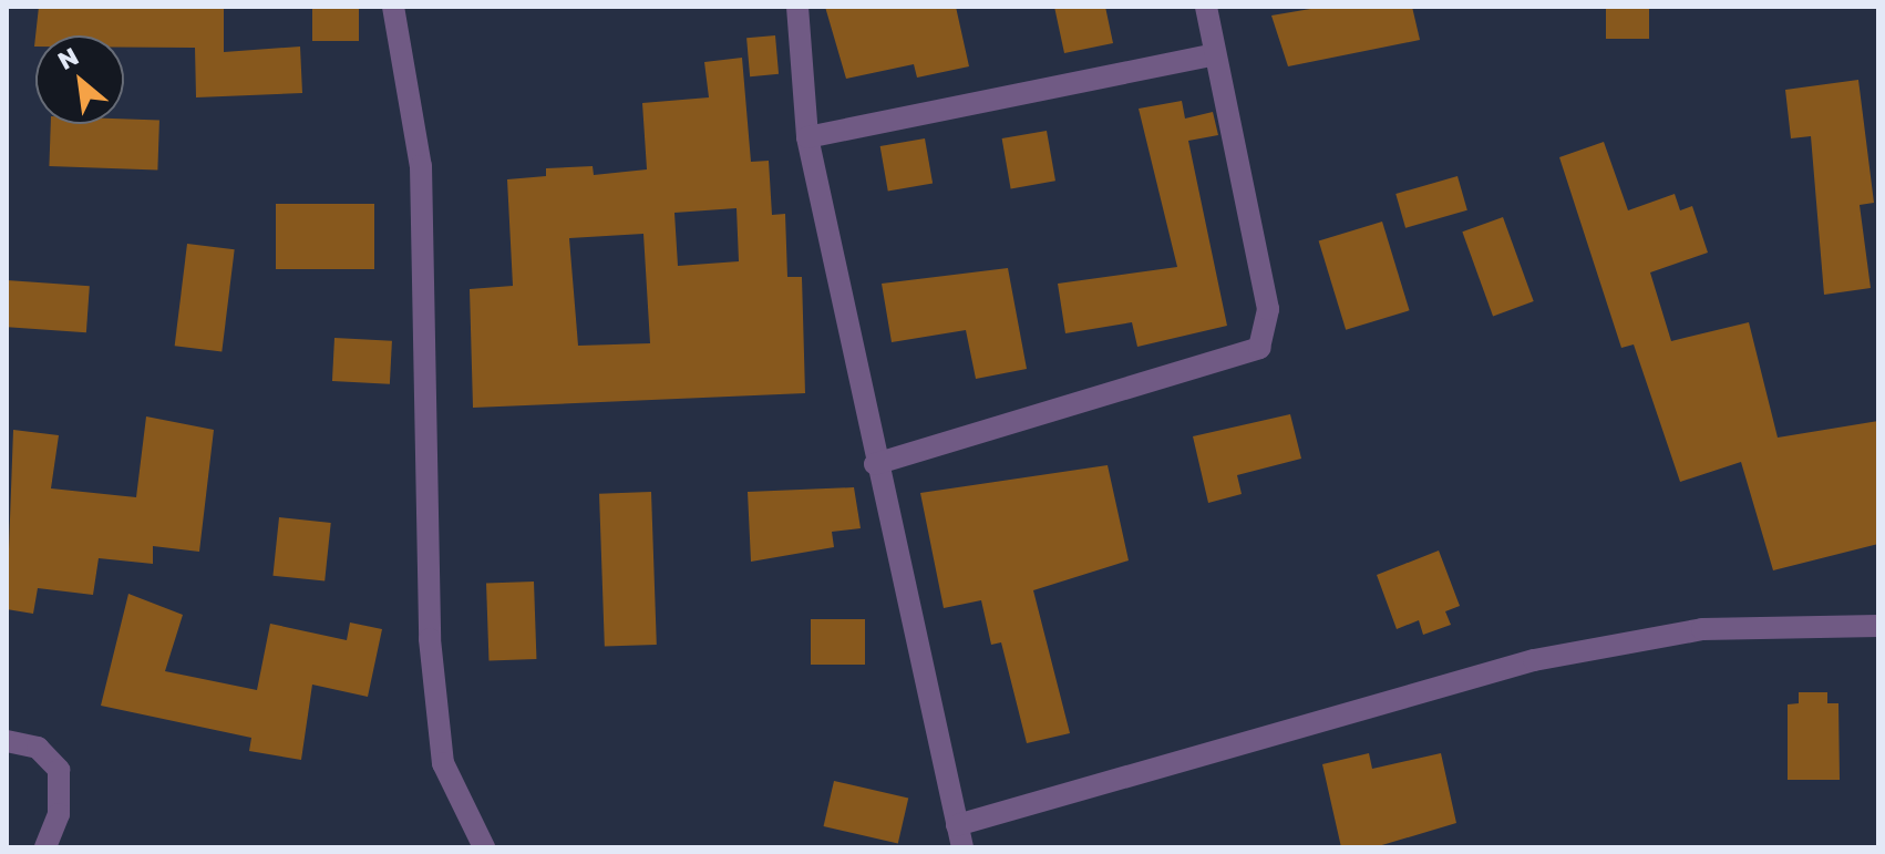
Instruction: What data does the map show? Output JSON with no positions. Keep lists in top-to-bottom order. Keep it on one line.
{"north":"top left"}
